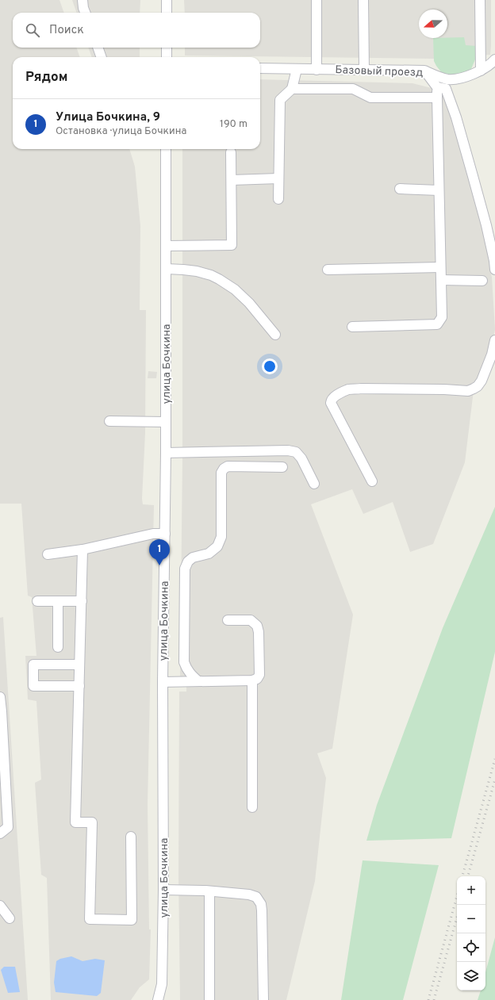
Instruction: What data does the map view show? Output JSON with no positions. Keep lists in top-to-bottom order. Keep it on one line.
{"streets":{"street":["Базовый проезд","улица Бочкина"]},"north":"left","page":{"search":"Поиск","heading":"Рядом","list":[{"mark":"1","name":"Улица Бочкина, 9","note":"Остановка · улица Бочкина","value":"190 m"}],"pins":"1","map_buttons":["+","−"]}}
